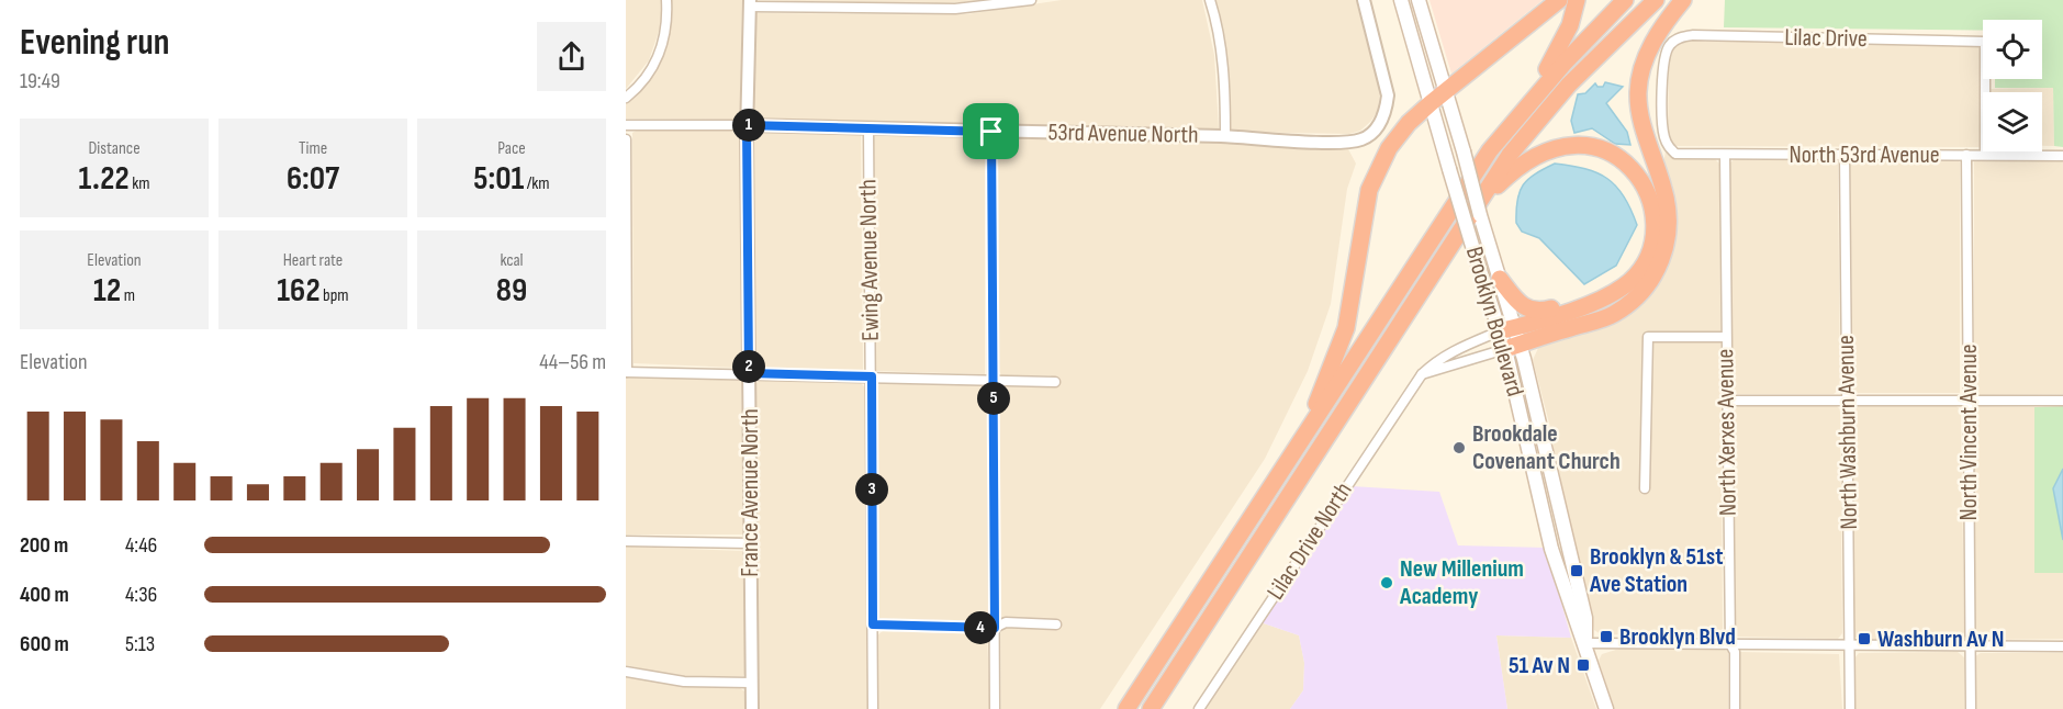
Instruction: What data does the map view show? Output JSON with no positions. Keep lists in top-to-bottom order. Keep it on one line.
{"streets":{"main road":["Brooklyn Boulevard"],"street":["Lilac Drive","53rd Avenue North","North 53rd Avenue","Ewing Avenue North","North Xerxes Avenue","North Washburn Avenue","North Vincent Avenue","France Avenue North","Lilac Drive North"]},"crossings":[["Lilac Drive","North 53rd Avenue"],["53rd Avenue North","Ewing Avenue North"],["53rd Avenue North","France Avenue North"],["North 53rd Avenue","North Xerxes Avenue"],["North 53rd Avenue","North Washburn Avenue"],["North 53rd Avenue","North Vincent Avenue"],["Brooklyn Boulevard","Lilac Drive North"]],"places":{"other":["Brookdale Covenant Church","New Millenium Academy"],"transit":["Brooklyn & 51st Ave Station","Brooklyn Blvd","Washburn Av N","51 Av N"]},"page":{"heading":["Evening run","19:49"],"pins":["1","2","5","3","4"],"stats":[["Distance","1.22 km"],["Time","6:07"],["Pace","5:01 /km"],["Elevation","12 m"],["Heart rate","162 bpm"],["kcal","89"]],"chart":["Elevation","44–56 m"],"list":[{"name":"200 m","note":"4:46"},{"name":"400 m","note":"4:36"},{"name":"600 m","note":"5:13"}]}}
